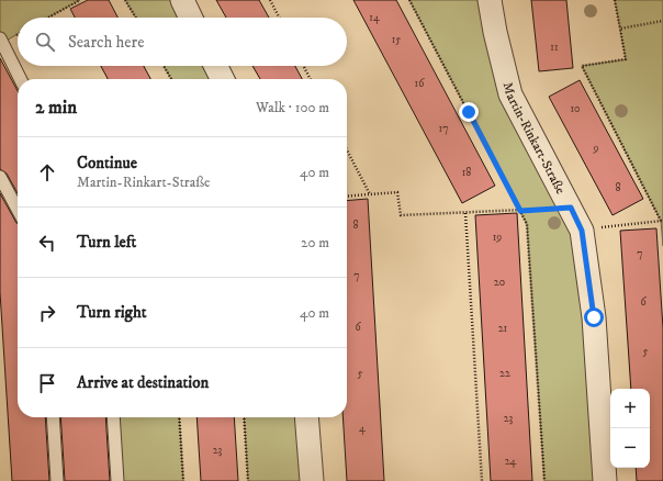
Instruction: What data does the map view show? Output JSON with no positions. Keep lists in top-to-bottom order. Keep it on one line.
{"streets":{"street":["Martin-Rinkart-Straße"]},"house_numbers":["14","15","11","16","10","17","9","18","8","8","19","7","7","20","6","6","21","5","5","22","23","4","23","24"],"page":{"search":"Search here","heading":["2 min","Walk · 100 m"],"list":[["Continue","Martin-Rinkart-Straße","40 m"],["Turn left","20 m"],["Turn right","40 m"],"Arrive at destination"],"map_buttons":["+","−"]}}
